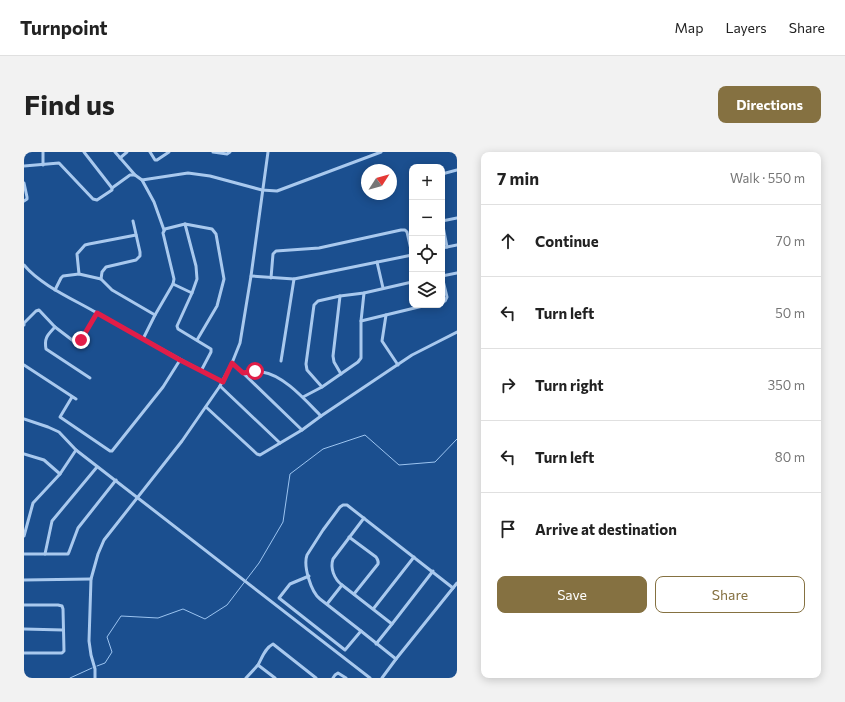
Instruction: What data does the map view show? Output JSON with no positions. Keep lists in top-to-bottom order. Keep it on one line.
{"north":"top right","page":{"header":"Turnpoint","nav":["Map","Layers","Share"],"buttons":["Directions",["Save","Share"]],"title":"Find us","heading":["7 min","Walk · 550 m"],"map_buttons":["+","−"],"list":[["Continue","70 m"],["Turn left","50 m"],["Turn right","350 m"],["Turn left","80 m"],"Arrive at destination"]}}
